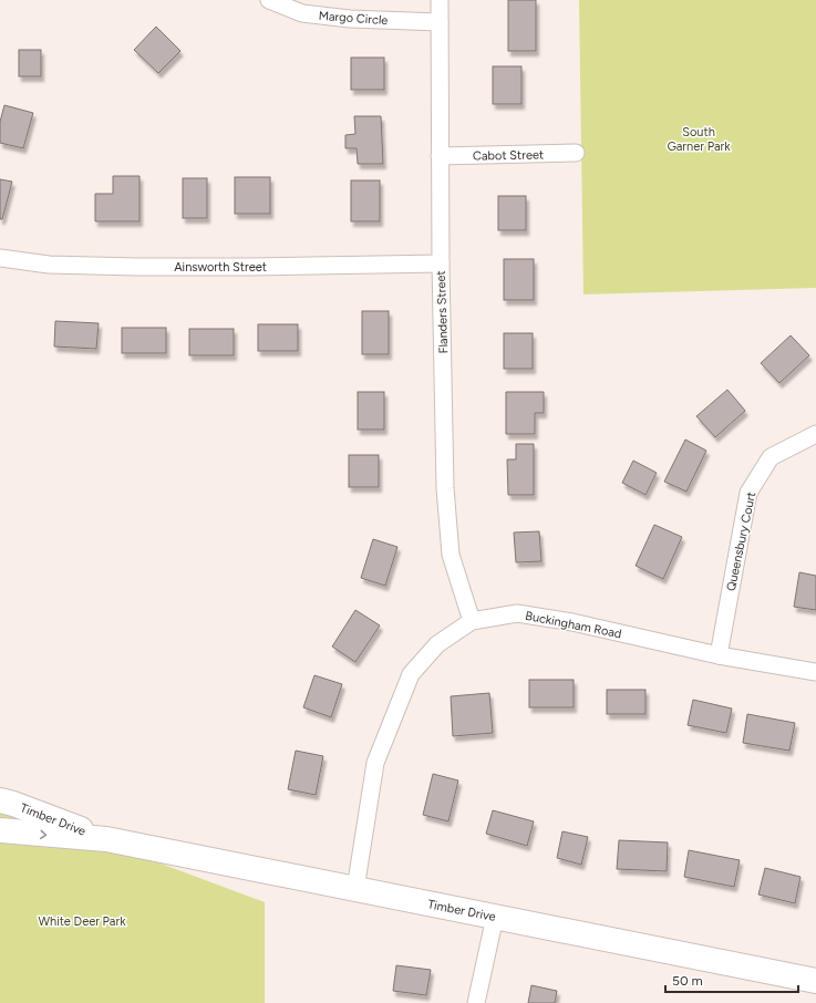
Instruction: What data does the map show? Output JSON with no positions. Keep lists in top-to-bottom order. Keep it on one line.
{"streets":{"main road":["Timber Drive"],"street":["Margo Circle","Cabot Street","Ainsworth Street","Flanders Street","Queensbury Court","Buckingham Road"]},"crossings":[["Margo Circle","Flanders Street"],["Cabot Street","Flanders Street"],["Ainsworth Street","Flanders Street"],["Flanders Street","Buckingham Road"],["Queensbury Court","Buckingham Road"],["Buckingham Road","Timber Drive"]],"parks":["South Garner Park","White Deer Park"],"scale_bar":"50 m"}
